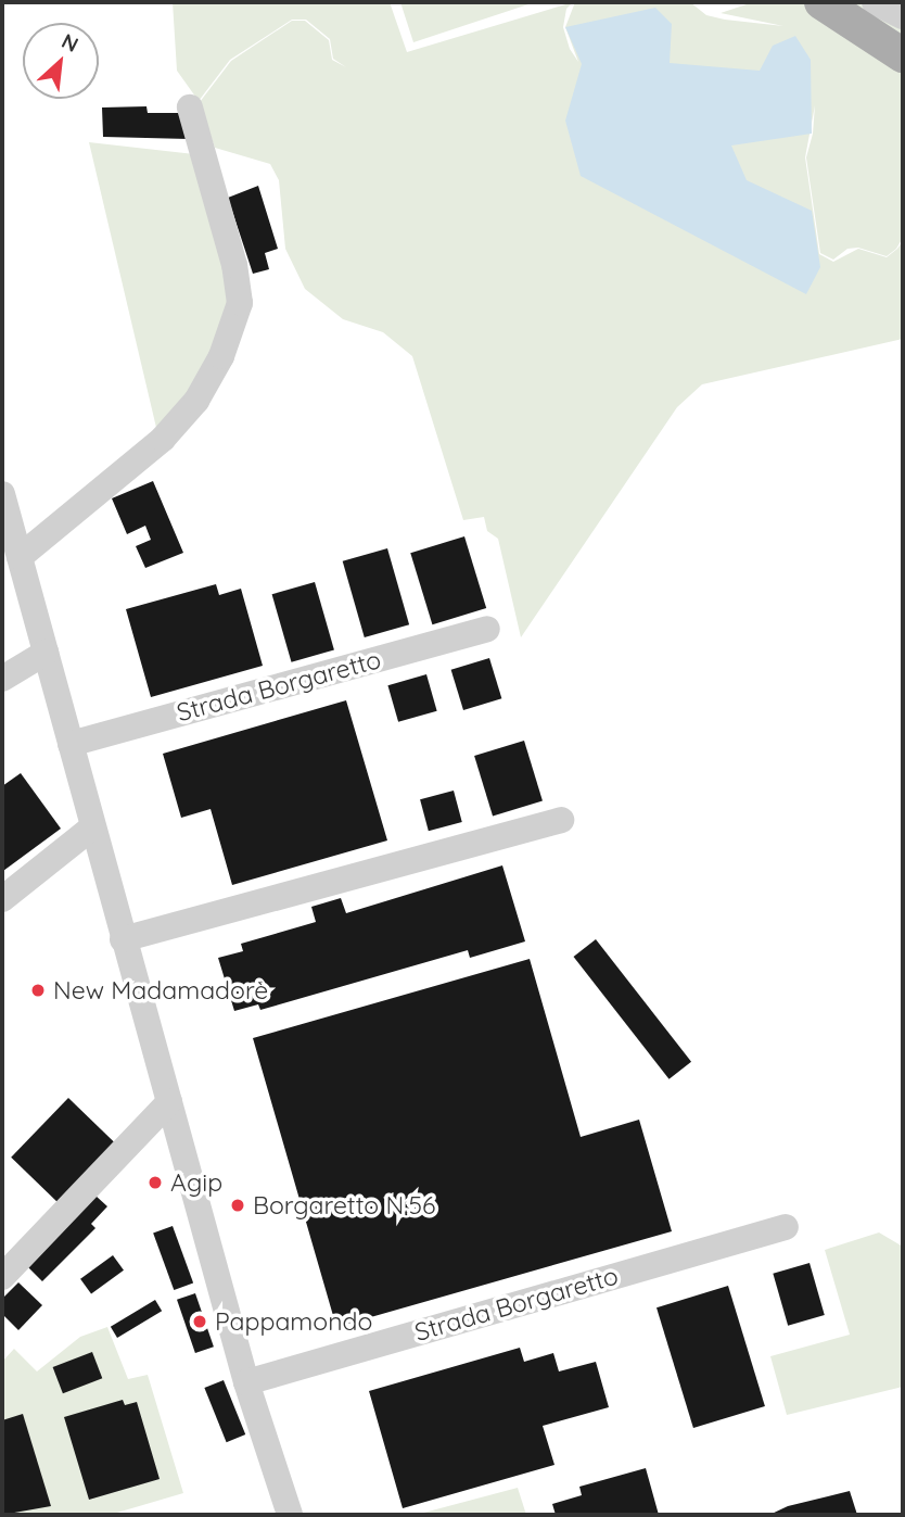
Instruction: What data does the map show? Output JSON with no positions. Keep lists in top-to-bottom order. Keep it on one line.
{"streets":{"street":["Strada Borgaretto"]},"places":["New Madamadorè","Agip","Borgaretto N.56","Pappamondo"],"north":"top right"}
